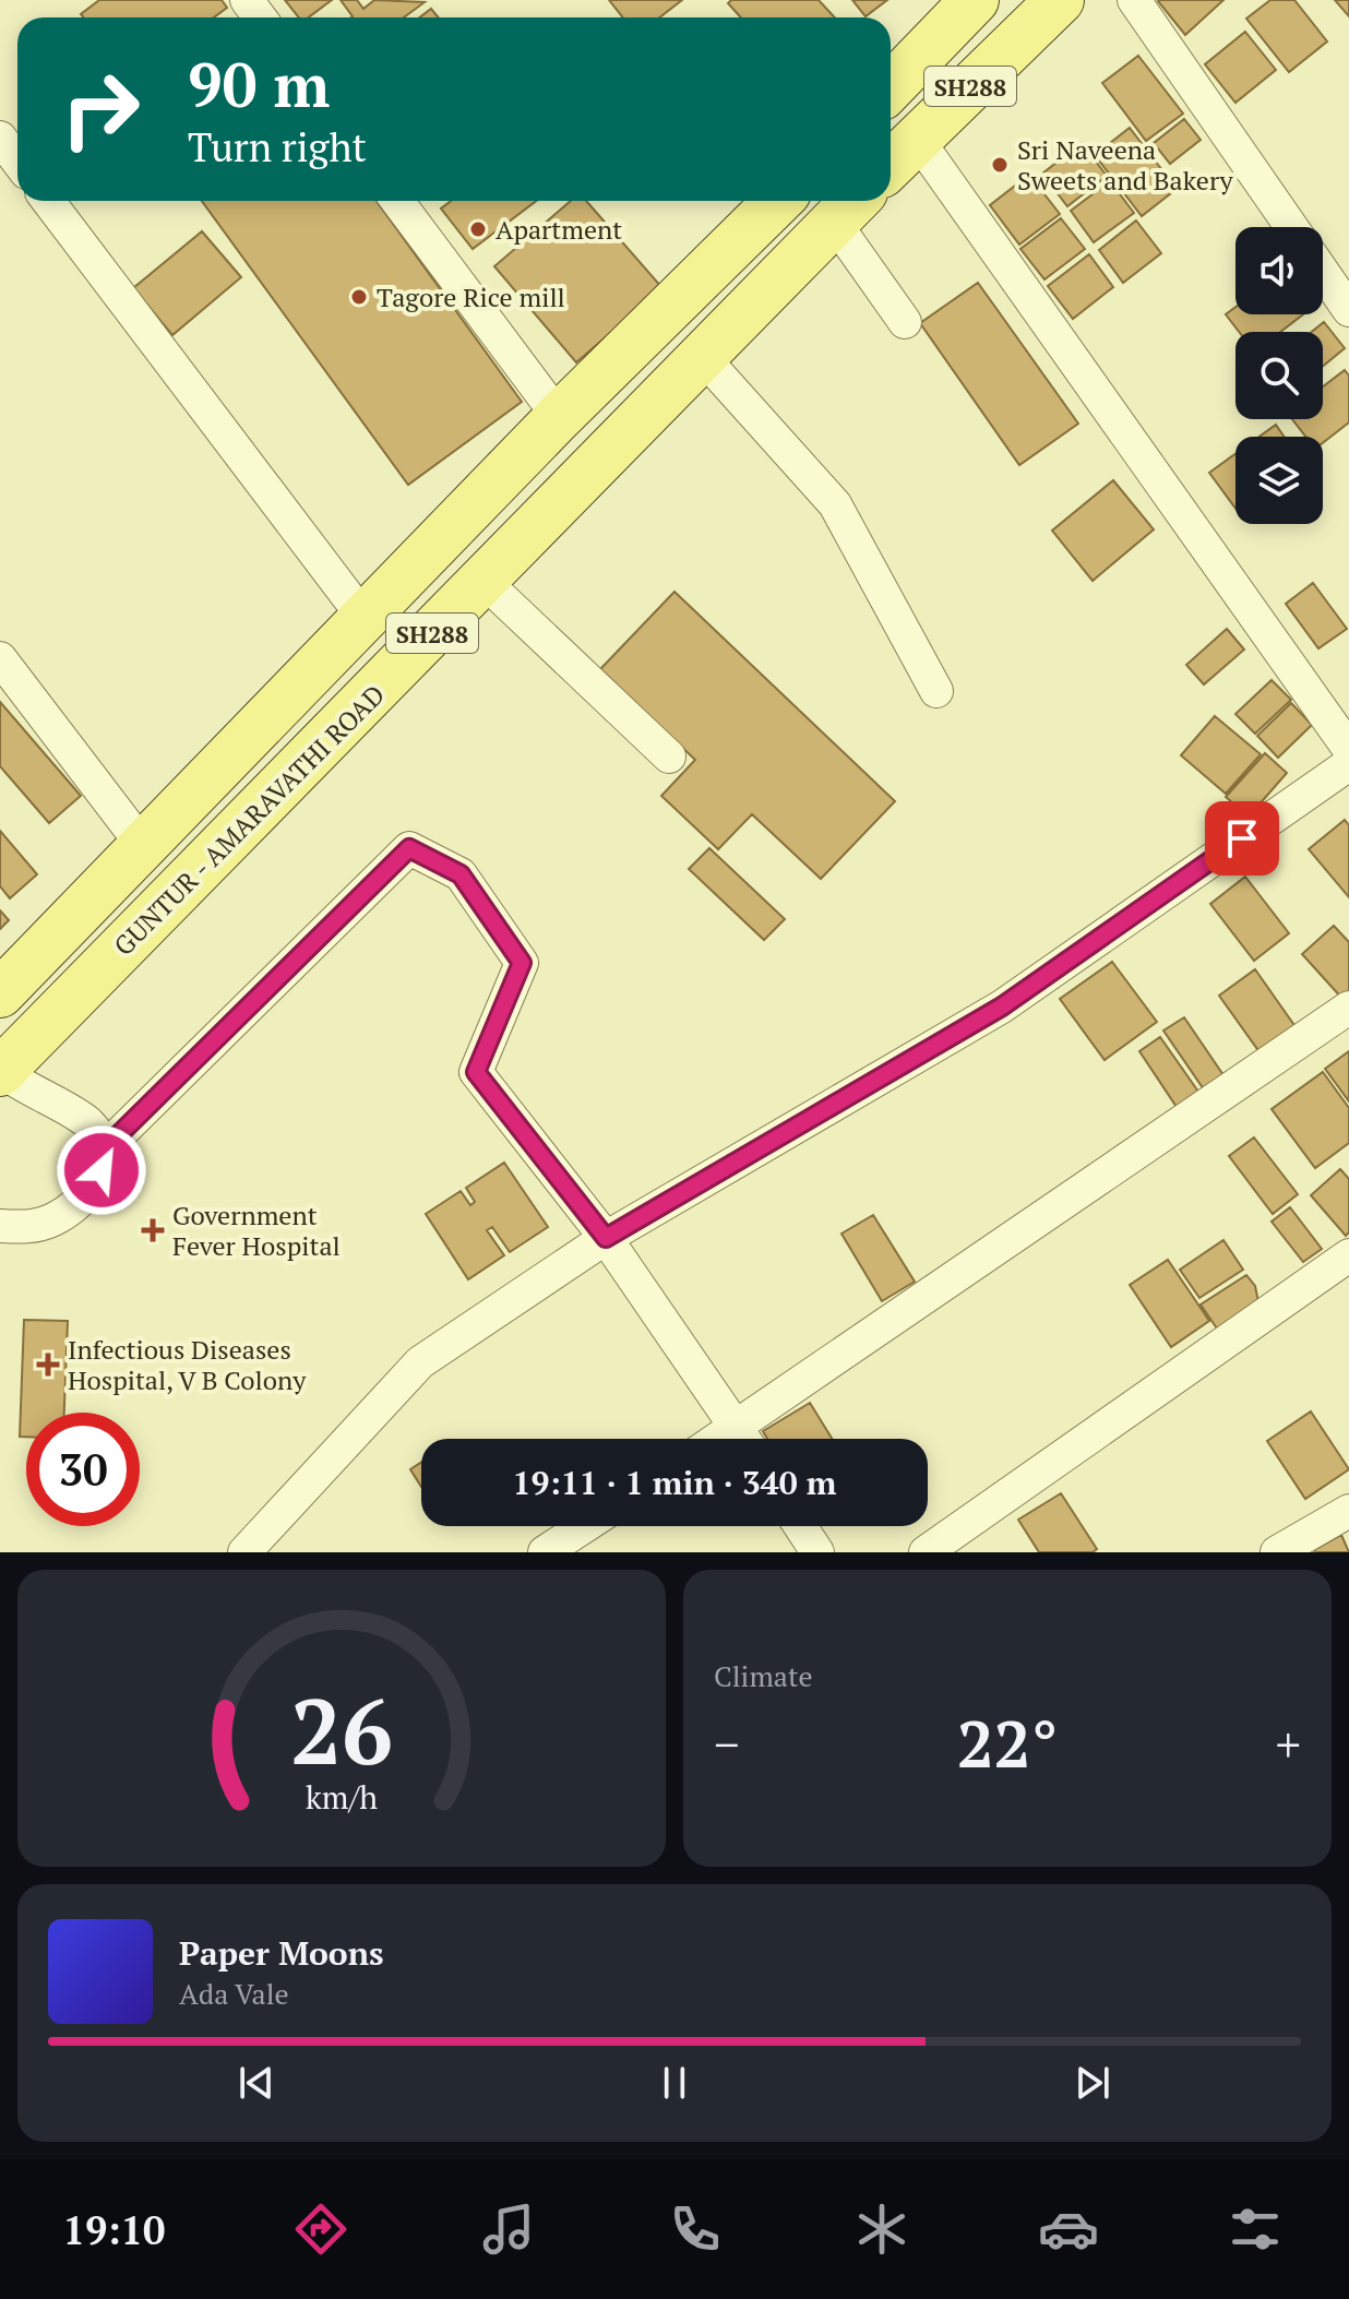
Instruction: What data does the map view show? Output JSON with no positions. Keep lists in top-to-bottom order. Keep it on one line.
{"streets":{"main road":["SH288","GUNTUR - AMARAVATHI ROAD"]},"places":{"other":["Sri Naveena Sweets and Bakery","Apartment","Tagore Rice mill"],"health":["Government Fever Hospital","Infectious Diseases Hospital, V B Colony"]},"page":{"turn":["90 m","Turn right"],"limit":"30","trip":"19:11 · 1 min · 340 m","tile":"Climate","heat":["−","22°","+"],"song":["Paper Moons","Ada Vale"],"tabs":"19:10","gauge":["26","km/h"]}}
